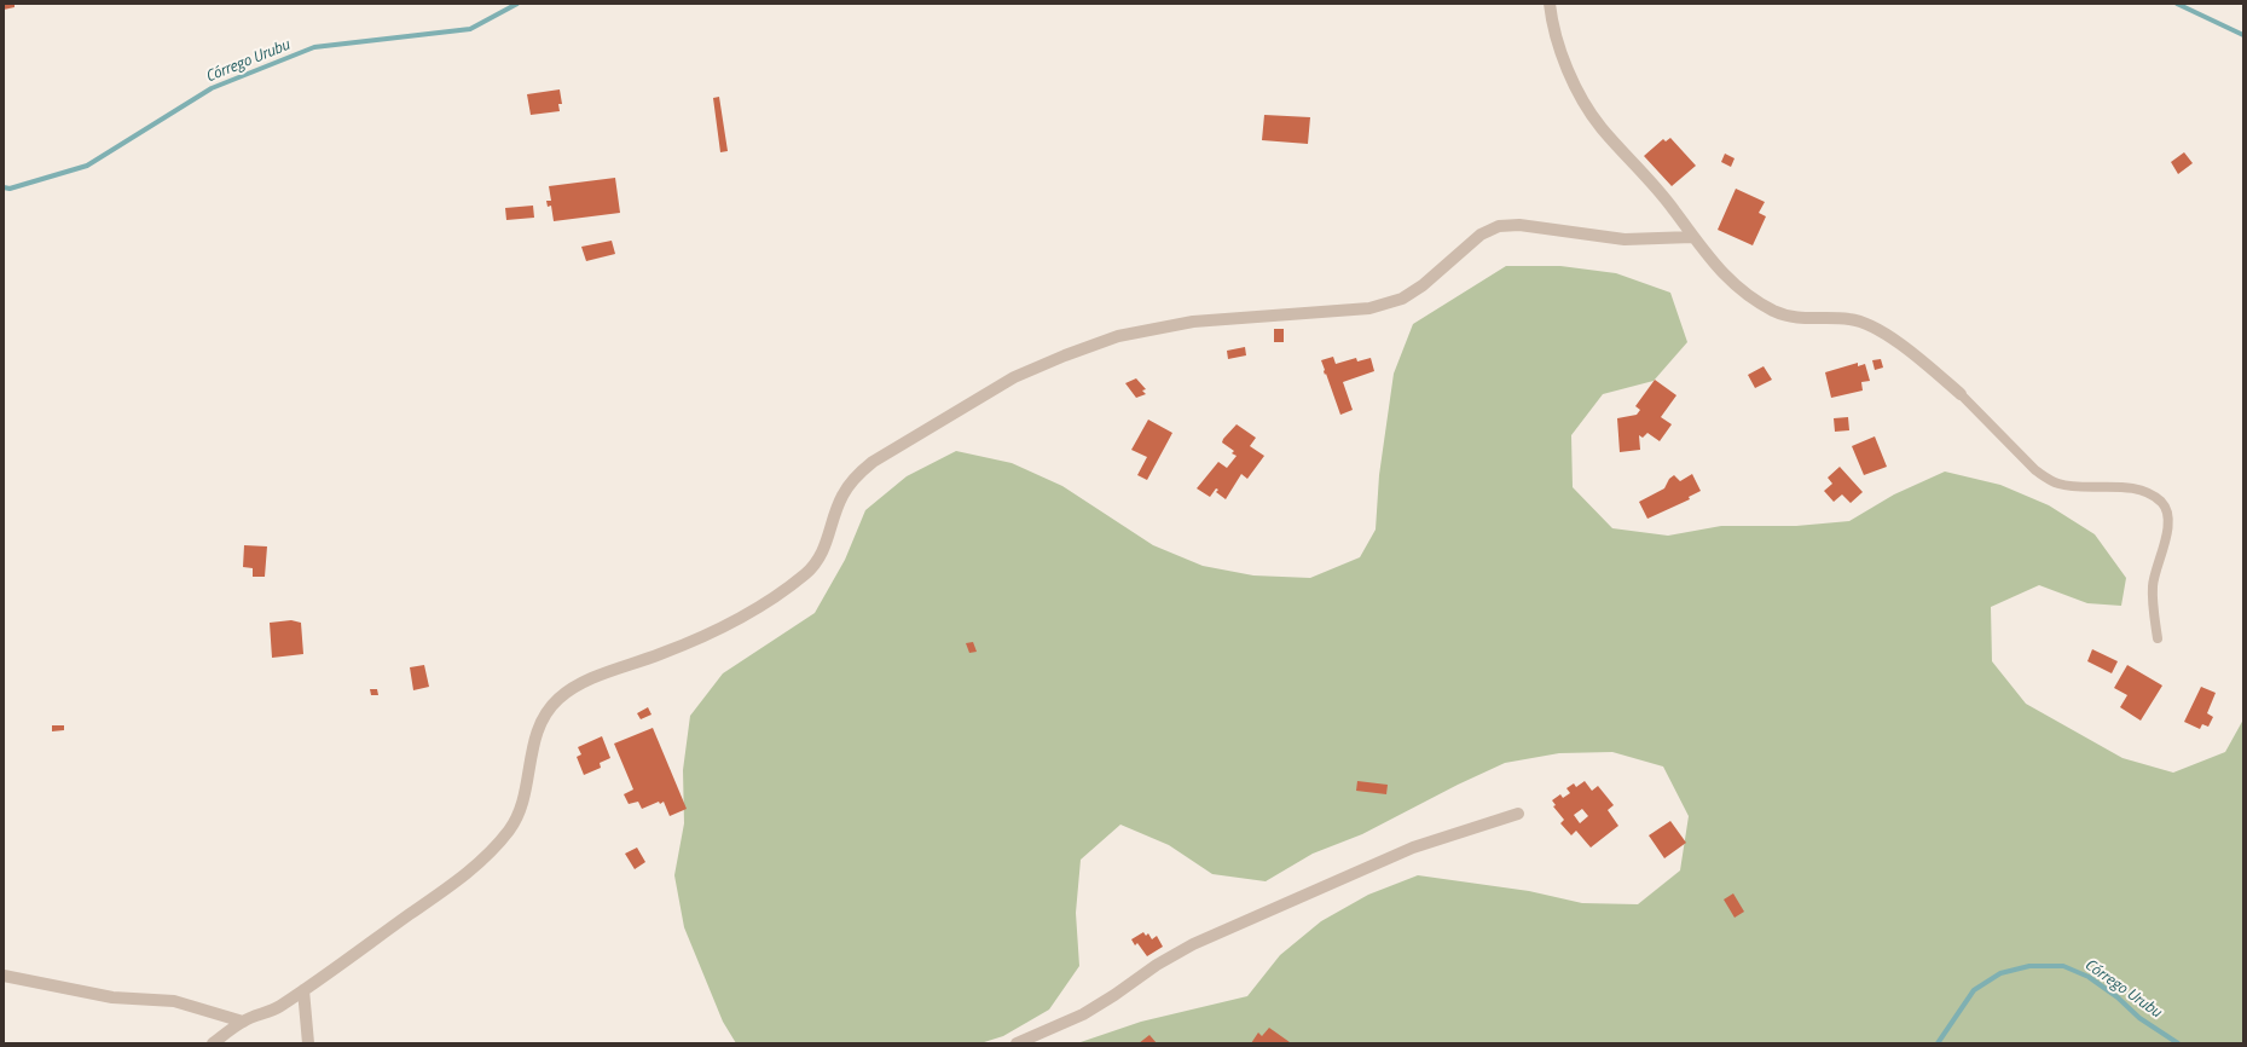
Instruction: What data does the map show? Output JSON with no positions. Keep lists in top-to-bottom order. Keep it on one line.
{"water":["Córrego Urubu"]}
